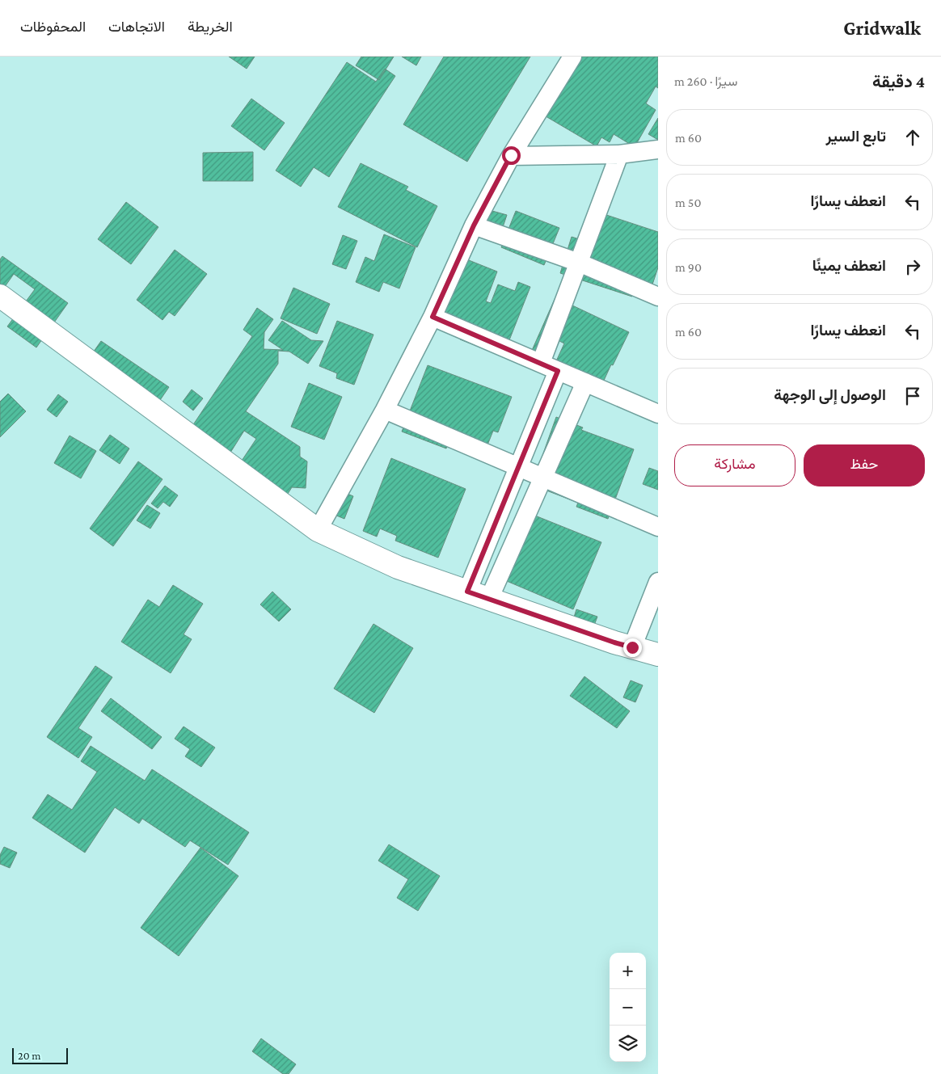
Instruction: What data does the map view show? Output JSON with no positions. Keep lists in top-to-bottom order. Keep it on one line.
{"scale_bar":"20 m","page":{"header":"Gridwalk","nav":["الخريطة","الاتجاهات","المحفوظات"],"heading":["4 دقيقة","سيرًا · 260 m"],"list":[["تابع السير","60 m"],["انعطف يسارًا","50 m"],["انعطف يمينًا","90 m"],["انعطف يسارًا","60 m"],"الوصول إلى الوجهة"],"buttons":["حفظ","مشاركة"],"map_buttons":["+","−"],"scale":"20 m"}}
